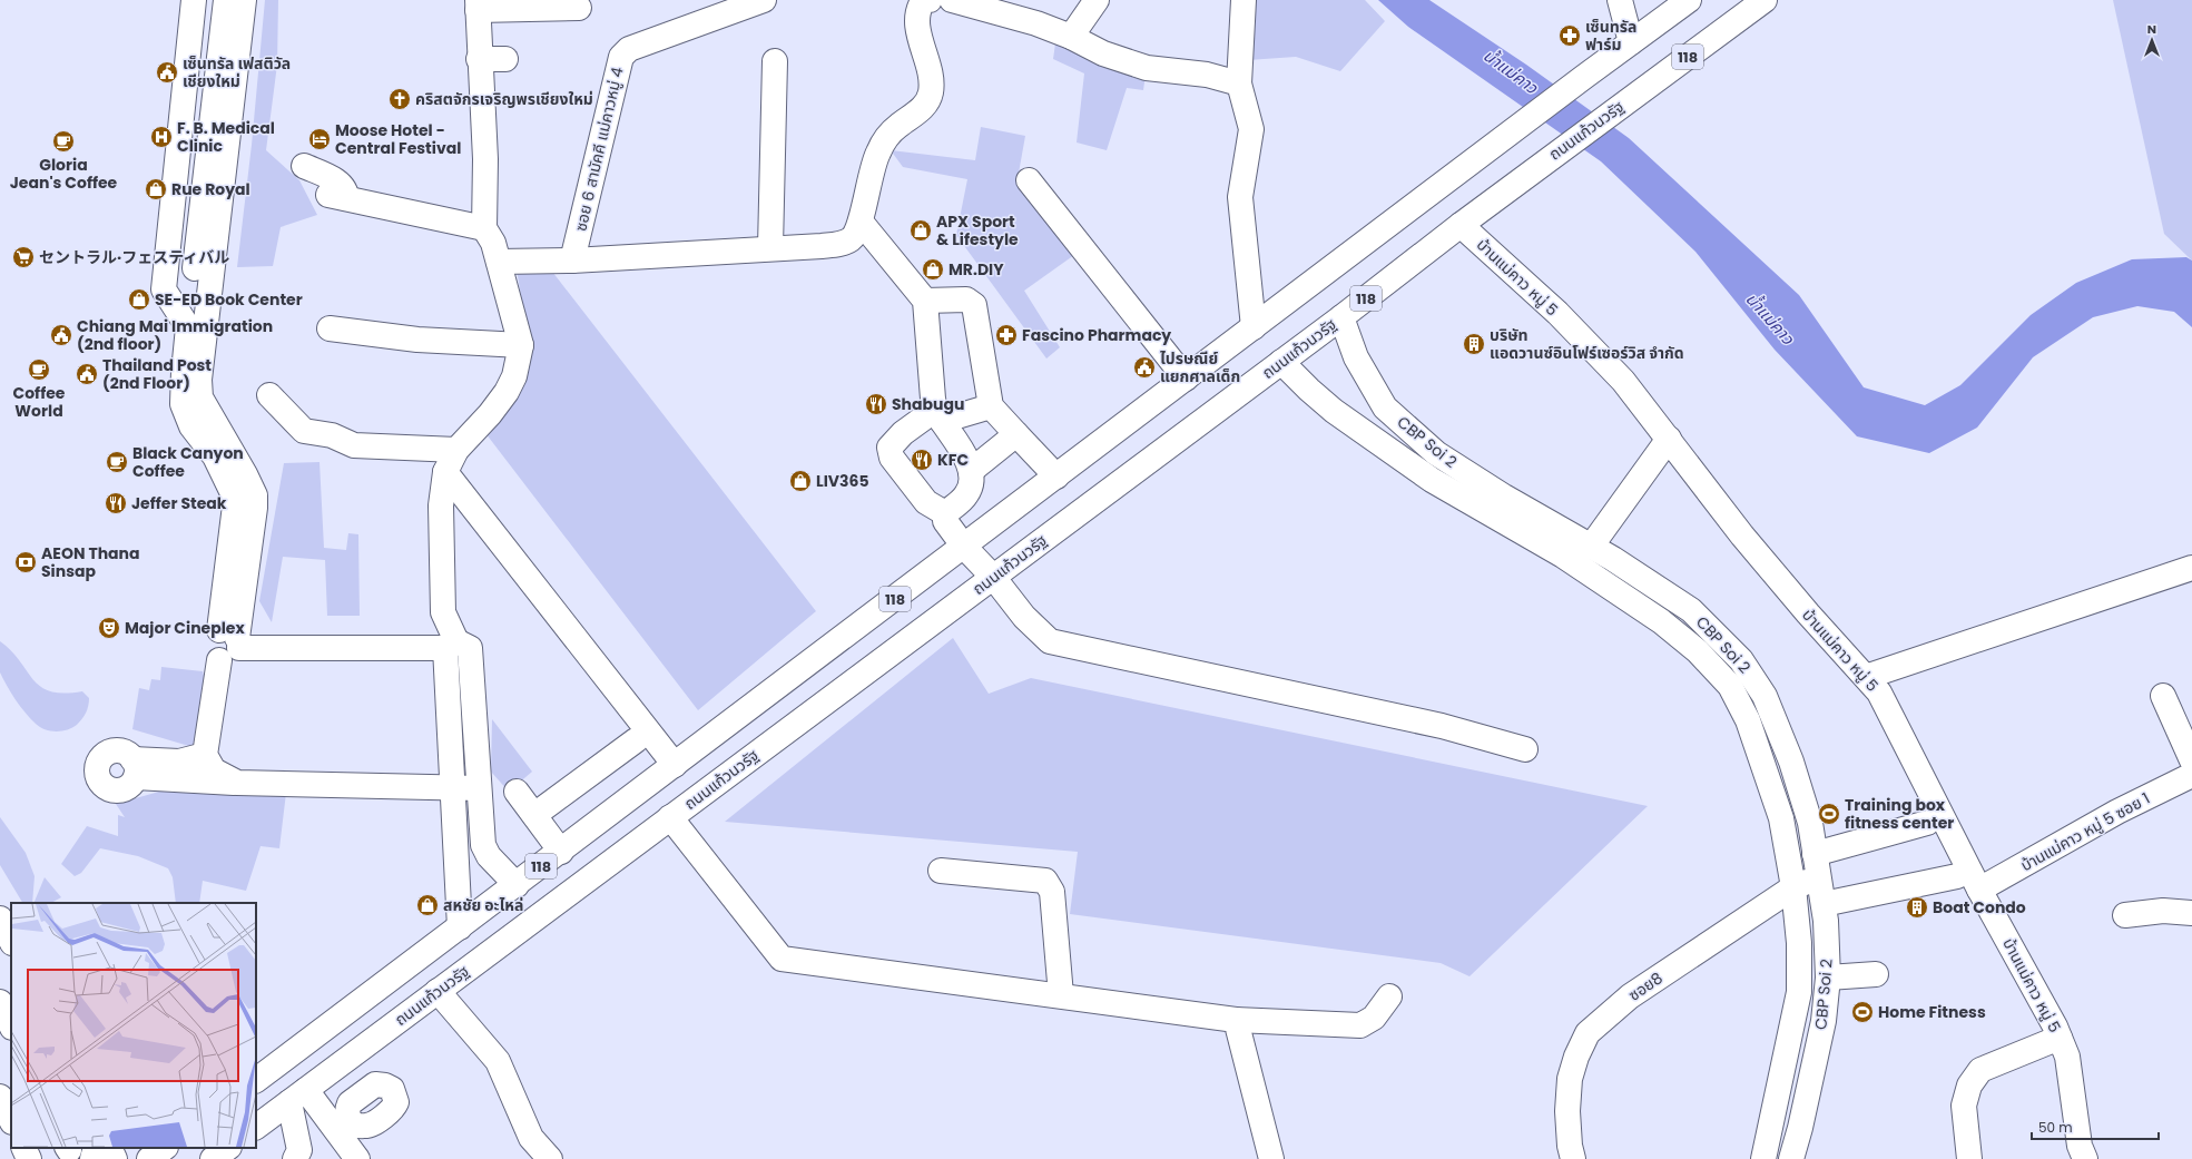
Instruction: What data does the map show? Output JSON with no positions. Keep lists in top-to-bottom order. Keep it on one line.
{"streets":{"main road":["118","ถนนแก้วนวรัฐ","ซอย 6 สามัคคี แม่คาวหมู่ 4","บ้านแม่คาว หมู่ 5","CBP Soi 2","บ้านแม่คาว หมู่ 5 ซอย 1","ซอย8"]},"crossings":[["ถนนแก้วนวรัฐ","บ้านแม่คาว หมู่ 5"],["ถนนแก้วนวรัฐ","CBP Soi 2"],["บ้านแม่คาว หมู่ 5","บ้านแม่คาว หมู่ 5 ซอย 1"],["CBP Soi 2","ซอย8"]],"water":["น้ำแม่คาว"],"places":{"pharmacy":["เซ็นทรัล ฟาร์ม","Fascino Pharmacy"],"public building":["เซ็นทรัล เฟสติวัล เชียงใหม่","Chiang Mai Immigration (2nd floor)","ไปรษณีย์ แยกศาลเด็ก","Thailand Post (2nd Floor)"],"church":["คริสตจักรเจริญพรเชียงใหม่"],"hospital":["F. B. Medical Clinic"],"hotel":["Moose Hotel - Central Festival"],"cafe":["Gloria Jean's Coffee","Coffee World","Black Canyon Coffee"],"shop":["Rue Royal","APX Sport & Lifestyle","MR.DIY","SE-ED Book Center","LIV365","สหชัย อะไหล่"],"supermarket":["セントラル·フェスティバル"],"building":["บริษัท แอดวานซ์อินโฟร์เซอร์วิส จำกัด","Boat Condo"],"restaurant":["Shabugu","KFC","Jeffer Steak"],"bank":["AEON Thana Sinsap"],"theatre":["Major Cineplex"],"sports":["Training box fitness center","Home Fitness"]},"scale_bar":"50 m","north":"top"}
